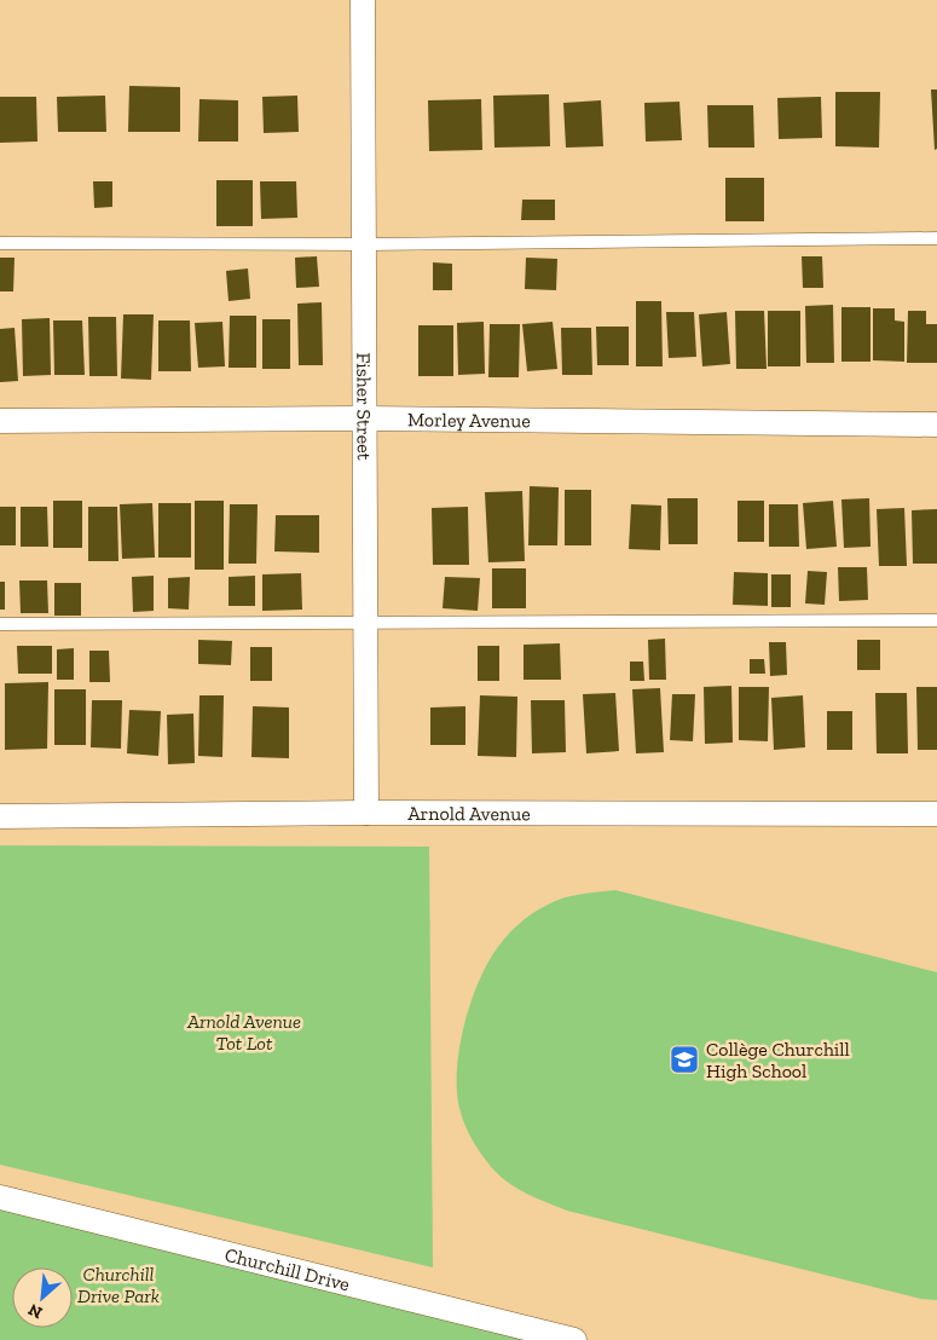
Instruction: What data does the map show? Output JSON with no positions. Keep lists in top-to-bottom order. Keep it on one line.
{"streets":{"street":["Fisher Street","Morley Avenue","Arnold Avenue","Churchill Drive"]},"crossings":[["Fisher Street","Morley Avenue"],["Fisher Street","Arnold Avenue"]],"parks":["Arnold Avenue Tot Lot","Churchill Drive Park"],"places":{"school or university":["Collège Churchill High School"]},"north":"bottom left"}
